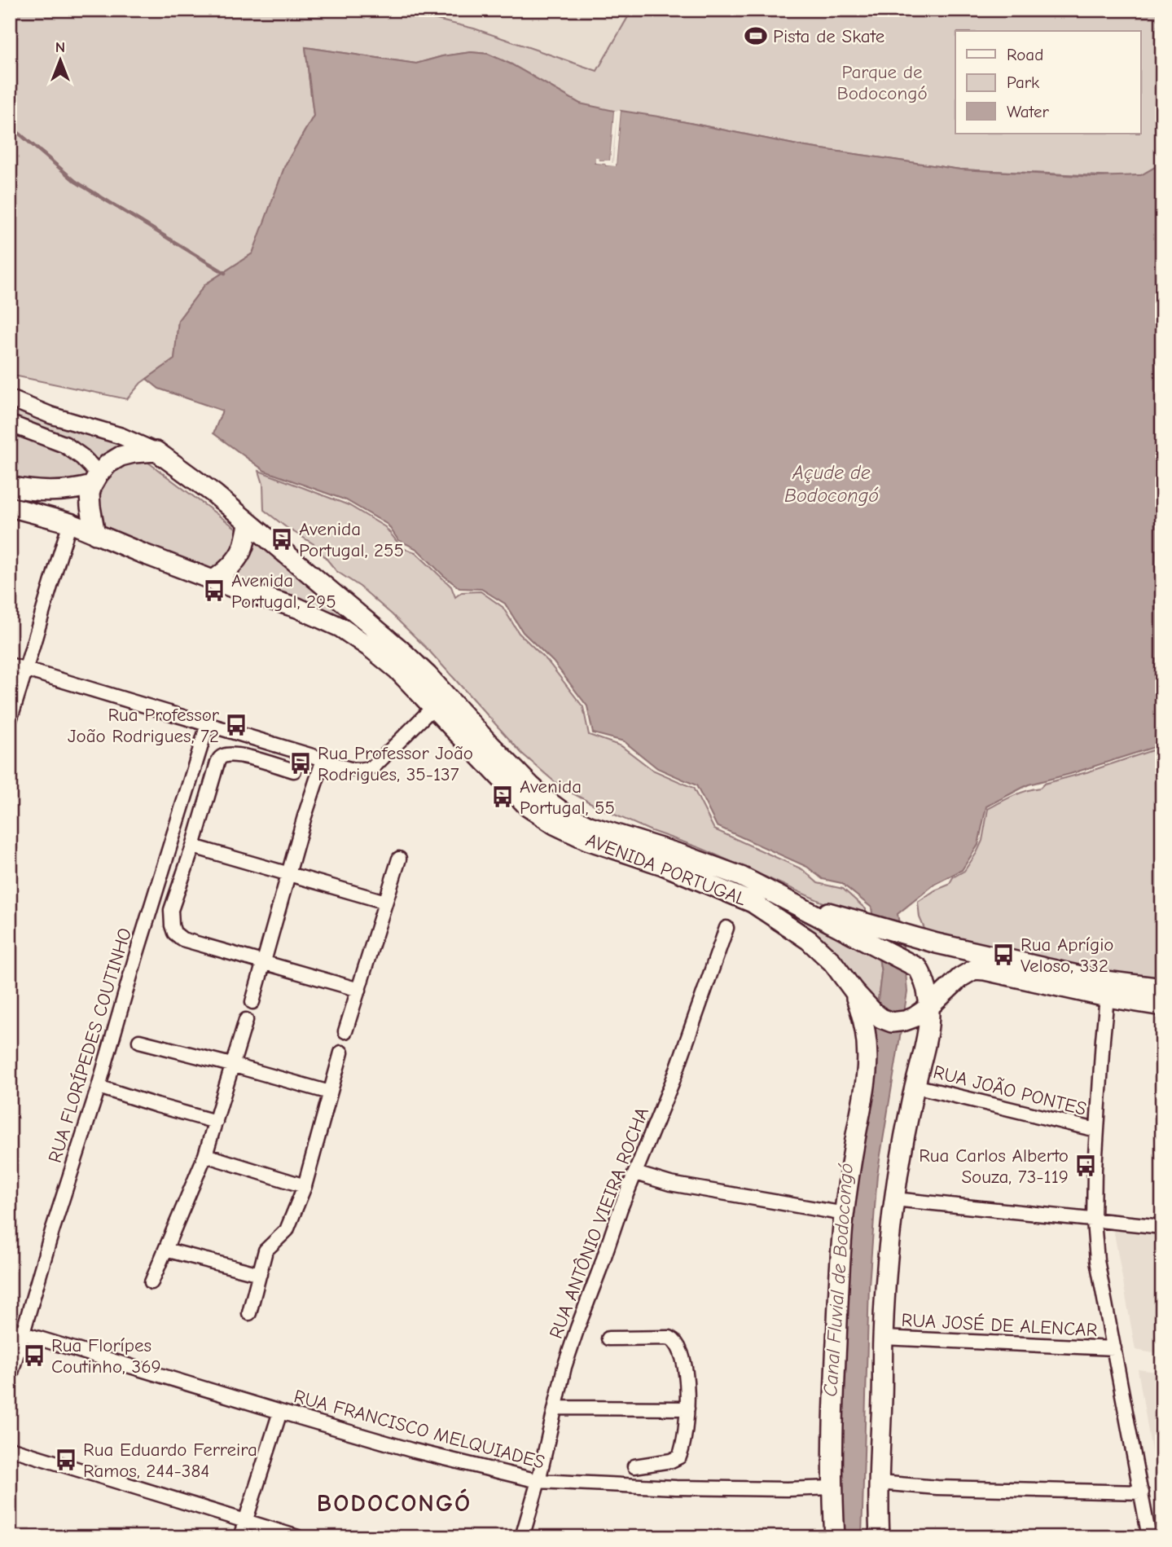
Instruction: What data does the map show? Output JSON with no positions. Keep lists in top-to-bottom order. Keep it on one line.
{"streets":{"main road":["AVENIDA PORTUGAL"],"street":["RUA FLORÍPEDES COUTINHO","RUA JOÃO PONTES","RUA ANTÔNIO VIEIRA ROCHA","RUA JOSÉ DE ALENCAR","RUA FRANCISCO MELQUIADES"]},"crossings":[["RUA FLORÍPEDES COUTINHO","RUA FRANCISCO MELQUIADES"],["RUA ANTÔNIO VIEIRA ROCHA","RUA FRANCISCO MELQUIADES"]],"districts":["BODOCONGÓ"],"water":["Açude de Bodocongó","Canal Fluvial de Bodocongó"],"parks":["Parque de Bodocongó"],"places":{"sports":["Pista de Skate"],"bus stop":["Avenida Portugal, 255","Avenida Portugal, 295","Rua Professor João Rodrigues, 72","Rua Professor João Rodrigues, 35-137","Avenida Portugal, 55","Rua Aprígio Veloso, 332","Rua Carlos Alberto Souza, 73-119","Rua Florípes Coutinho, 369","Rua Eduardo Ferreira Ramos, 244-384"]},"legend":["Road","Park","Water"],"north":"top"}
